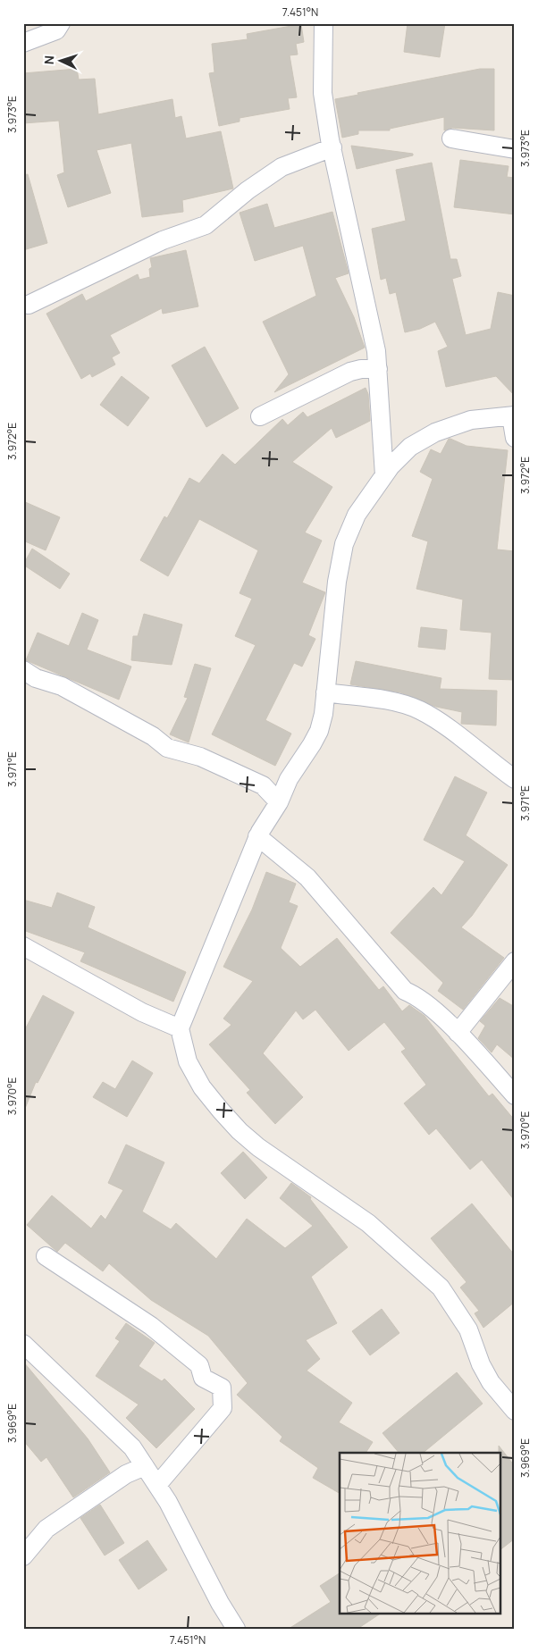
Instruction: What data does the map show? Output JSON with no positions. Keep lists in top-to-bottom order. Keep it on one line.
{"north":"left","coordinates":["7.451°N","3.973°E","3.972°E","3.971°E","3.970°E","3.969°E"]}
